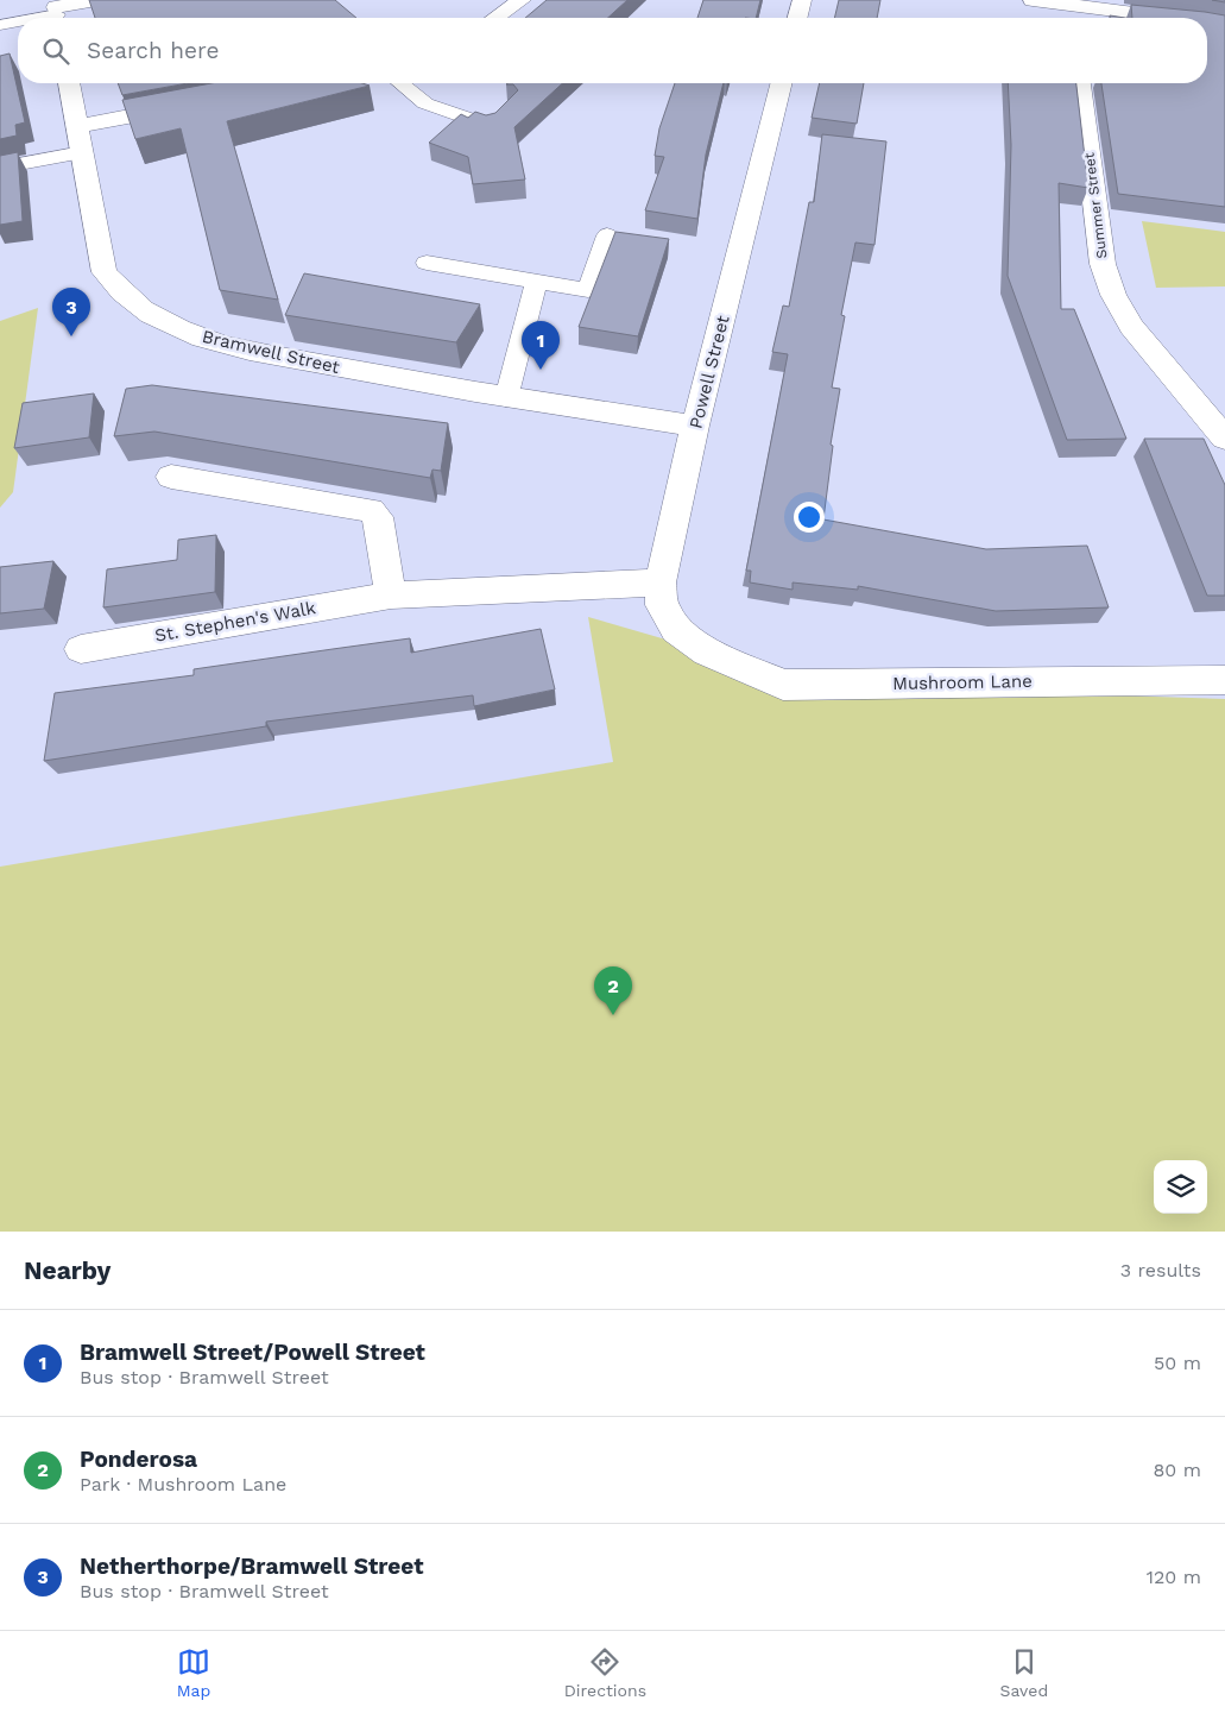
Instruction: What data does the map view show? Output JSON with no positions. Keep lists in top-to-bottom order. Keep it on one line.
{"streets":{"street":["Summer Street","Bramwell Street","Powell Street","St. Stephen's Walk","Mushroom Lane"]},"crossings":[["Bramwell Street","Powell Street"],["Powell Street","St. Stephen's Walk"],["Powell Street","Mushroom Lane"]],"page":{"search":"Search here","pins":["3","1","2"],"heading":["Nearby","3 results"],"list":[{"mark":"1","name":"Bramwell Street/Powell Street","note":"Bus stop · Bramwell Street","value":"50 m"},{"mark":"2","name":"Ponderosa","note":"Park · Mushroom Lane","value":"80 m"},{"mark":"3","name":"Netherthorpe/Bramwell Street","note":"Bus stop · Bramwell Street","value":"120 m"}],"nav":["Map","Directions","Saved"]}}
